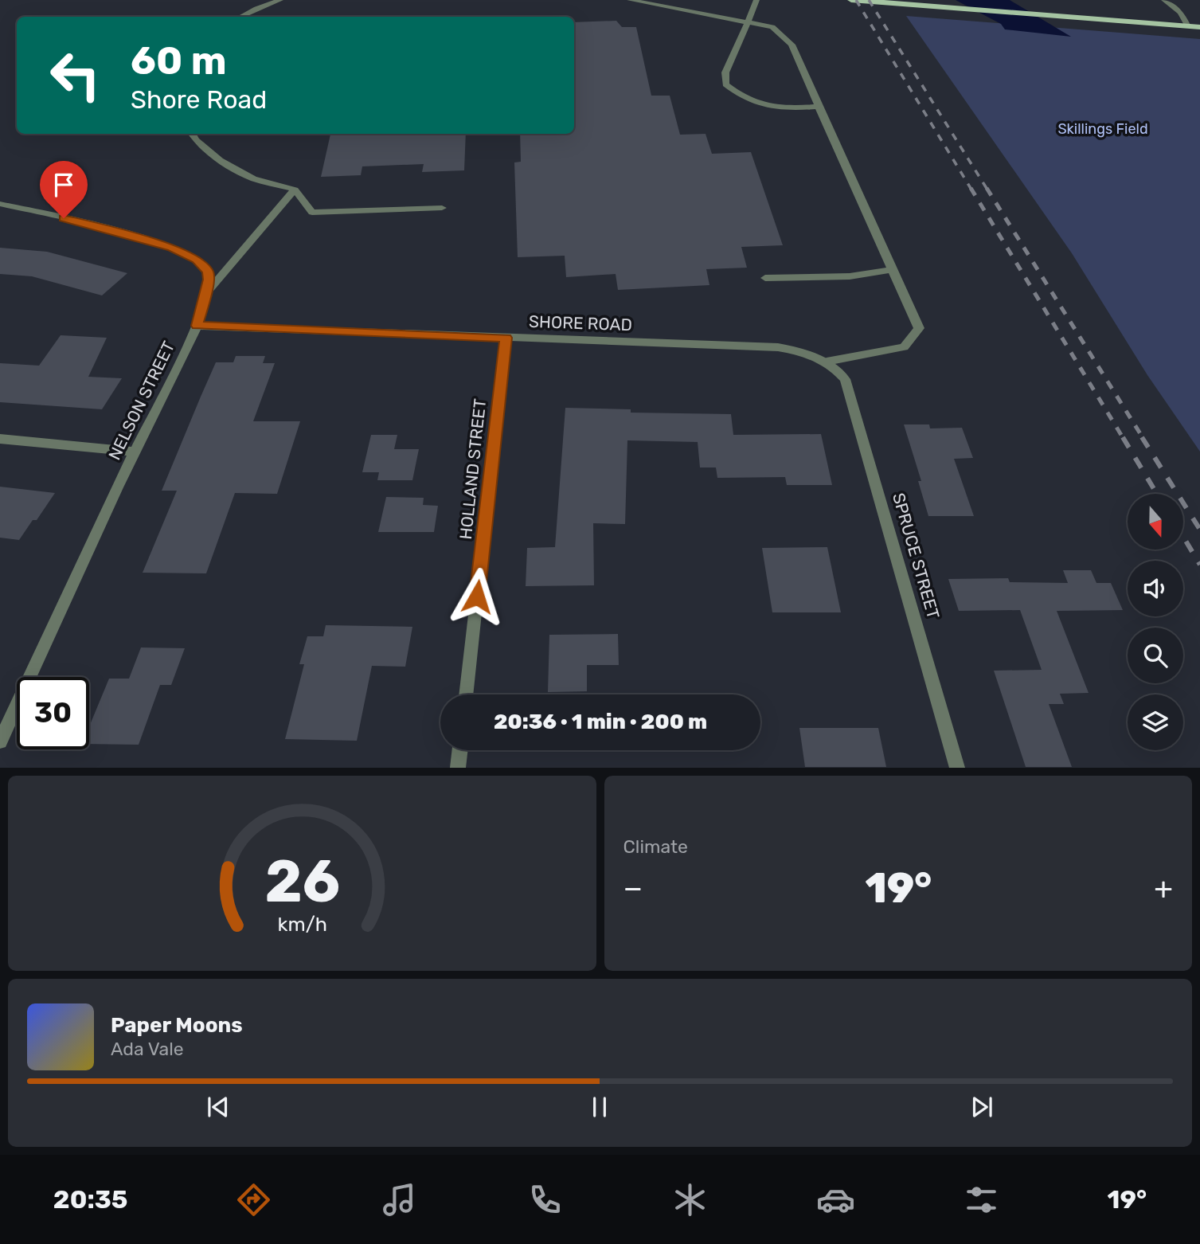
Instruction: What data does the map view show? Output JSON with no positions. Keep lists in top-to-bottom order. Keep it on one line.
{"streets":{"street":["SHORE ROAD","NELSON STREET","HOLLAND STREET","SPRUCE STREET"]},"crossings":[["SHORE ROAD","NELSON STREET"],["SHORE ROAD","HOLLAND STREET"],["SHORE ROAD","SPRUCE STREET"]],"parks":["Skillings Field"],"north":"bottom","page":{"turn":["60 m","Shore Road"],"limit":"30","trip":"20:36 · 1 min · 200 m","tile":"Climate","heat":["−","19°","+"],"song":["Paper Moons","Ada Vale"],"tabs":["20:35","19°"],"gauge":["26","km/h"]}}
